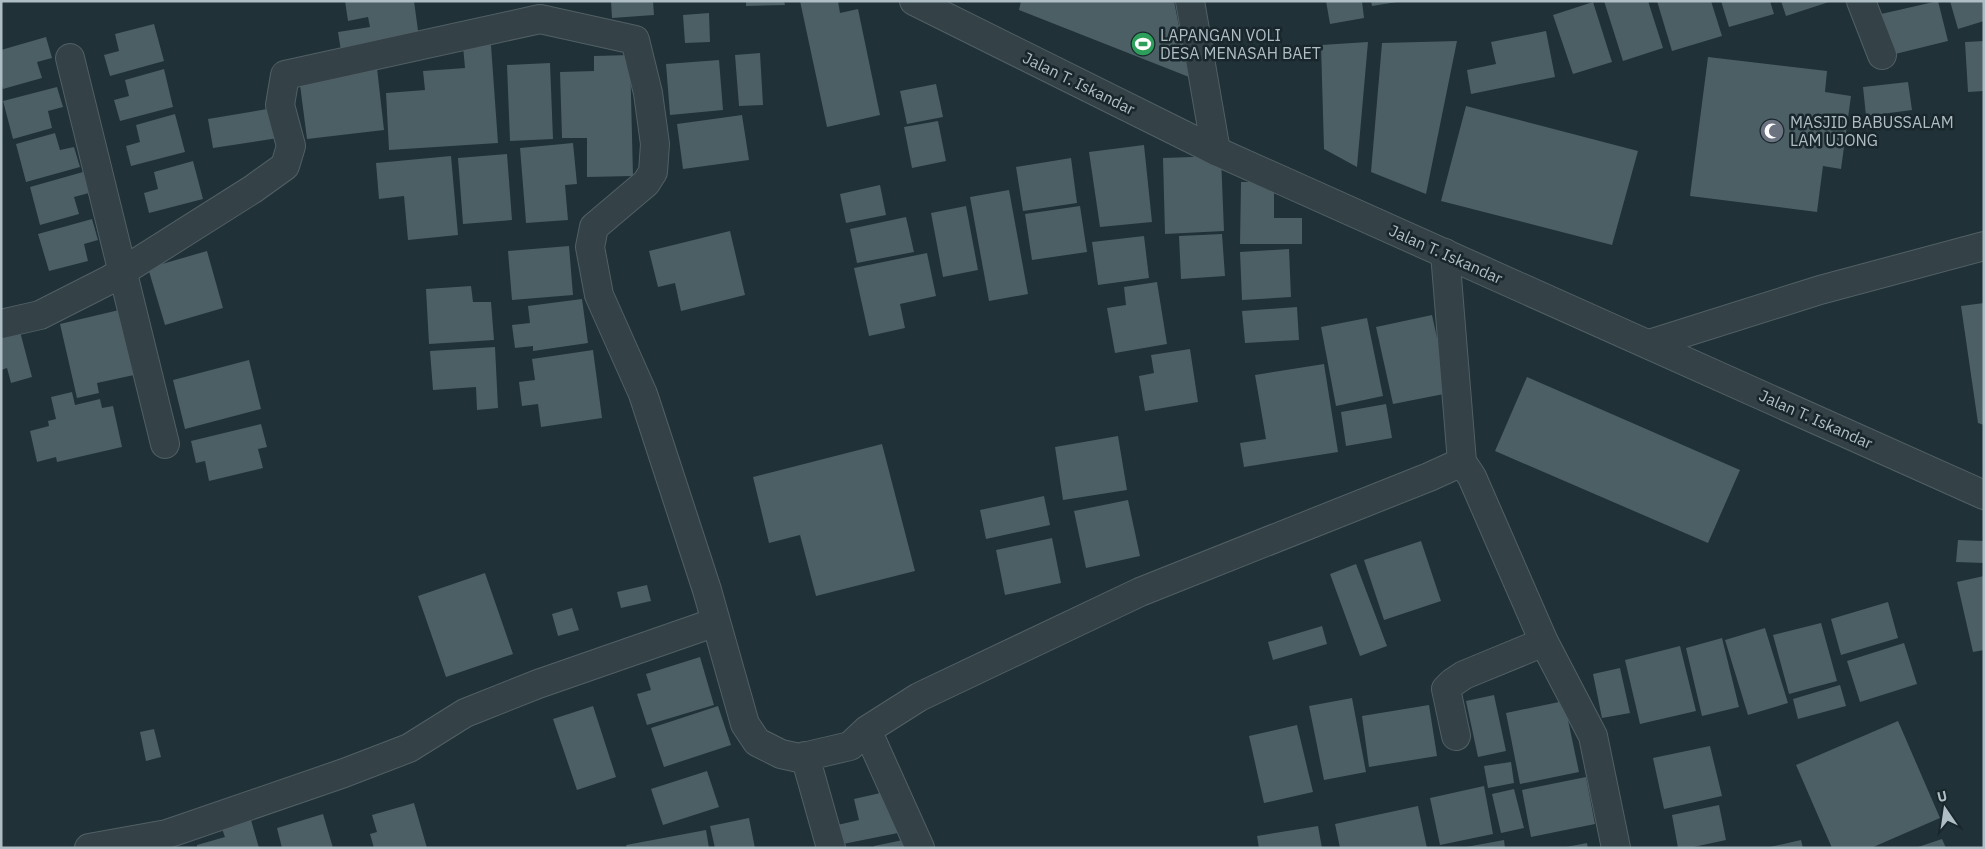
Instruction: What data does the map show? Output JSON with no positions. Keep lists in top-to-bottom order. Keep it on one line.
{"streets":{"street":["Jalan T. Iskandar"]},"places":{"sports":["LAPANGAN VOLI DESA MENASAH BAET"],"mosque":["MASJID BABUSSALAM LAM UJONG"]},"north":"top"}
